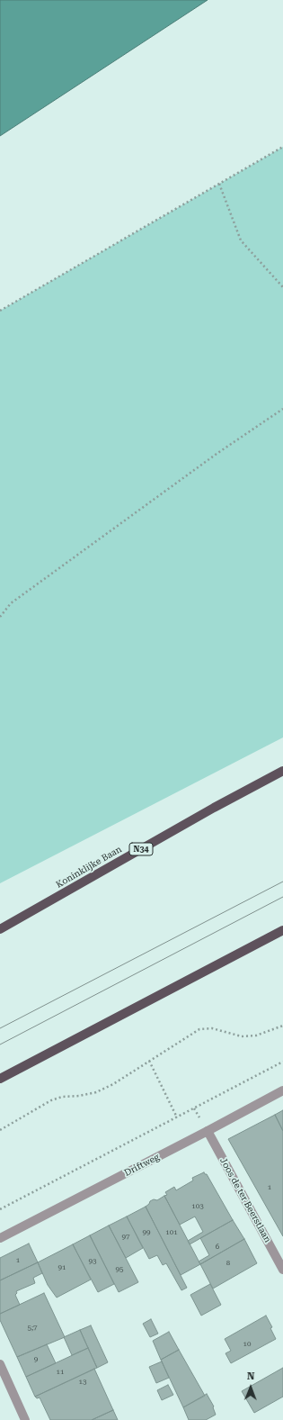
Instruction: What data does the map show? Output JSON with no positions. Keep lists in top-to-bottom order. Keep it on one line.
{"streets":{"main road":["N34","Koninklijke Baan"],"street":["Driftweg","Joos de ter Beerstlaan"]},"crossings":[["Driftweg","Joos de ter Beerstlaan"]],"house_numbers":["1","103","99","101","97","6","1","93","8","91","95","5;7","10","9","11","13"],"north":"top"}
